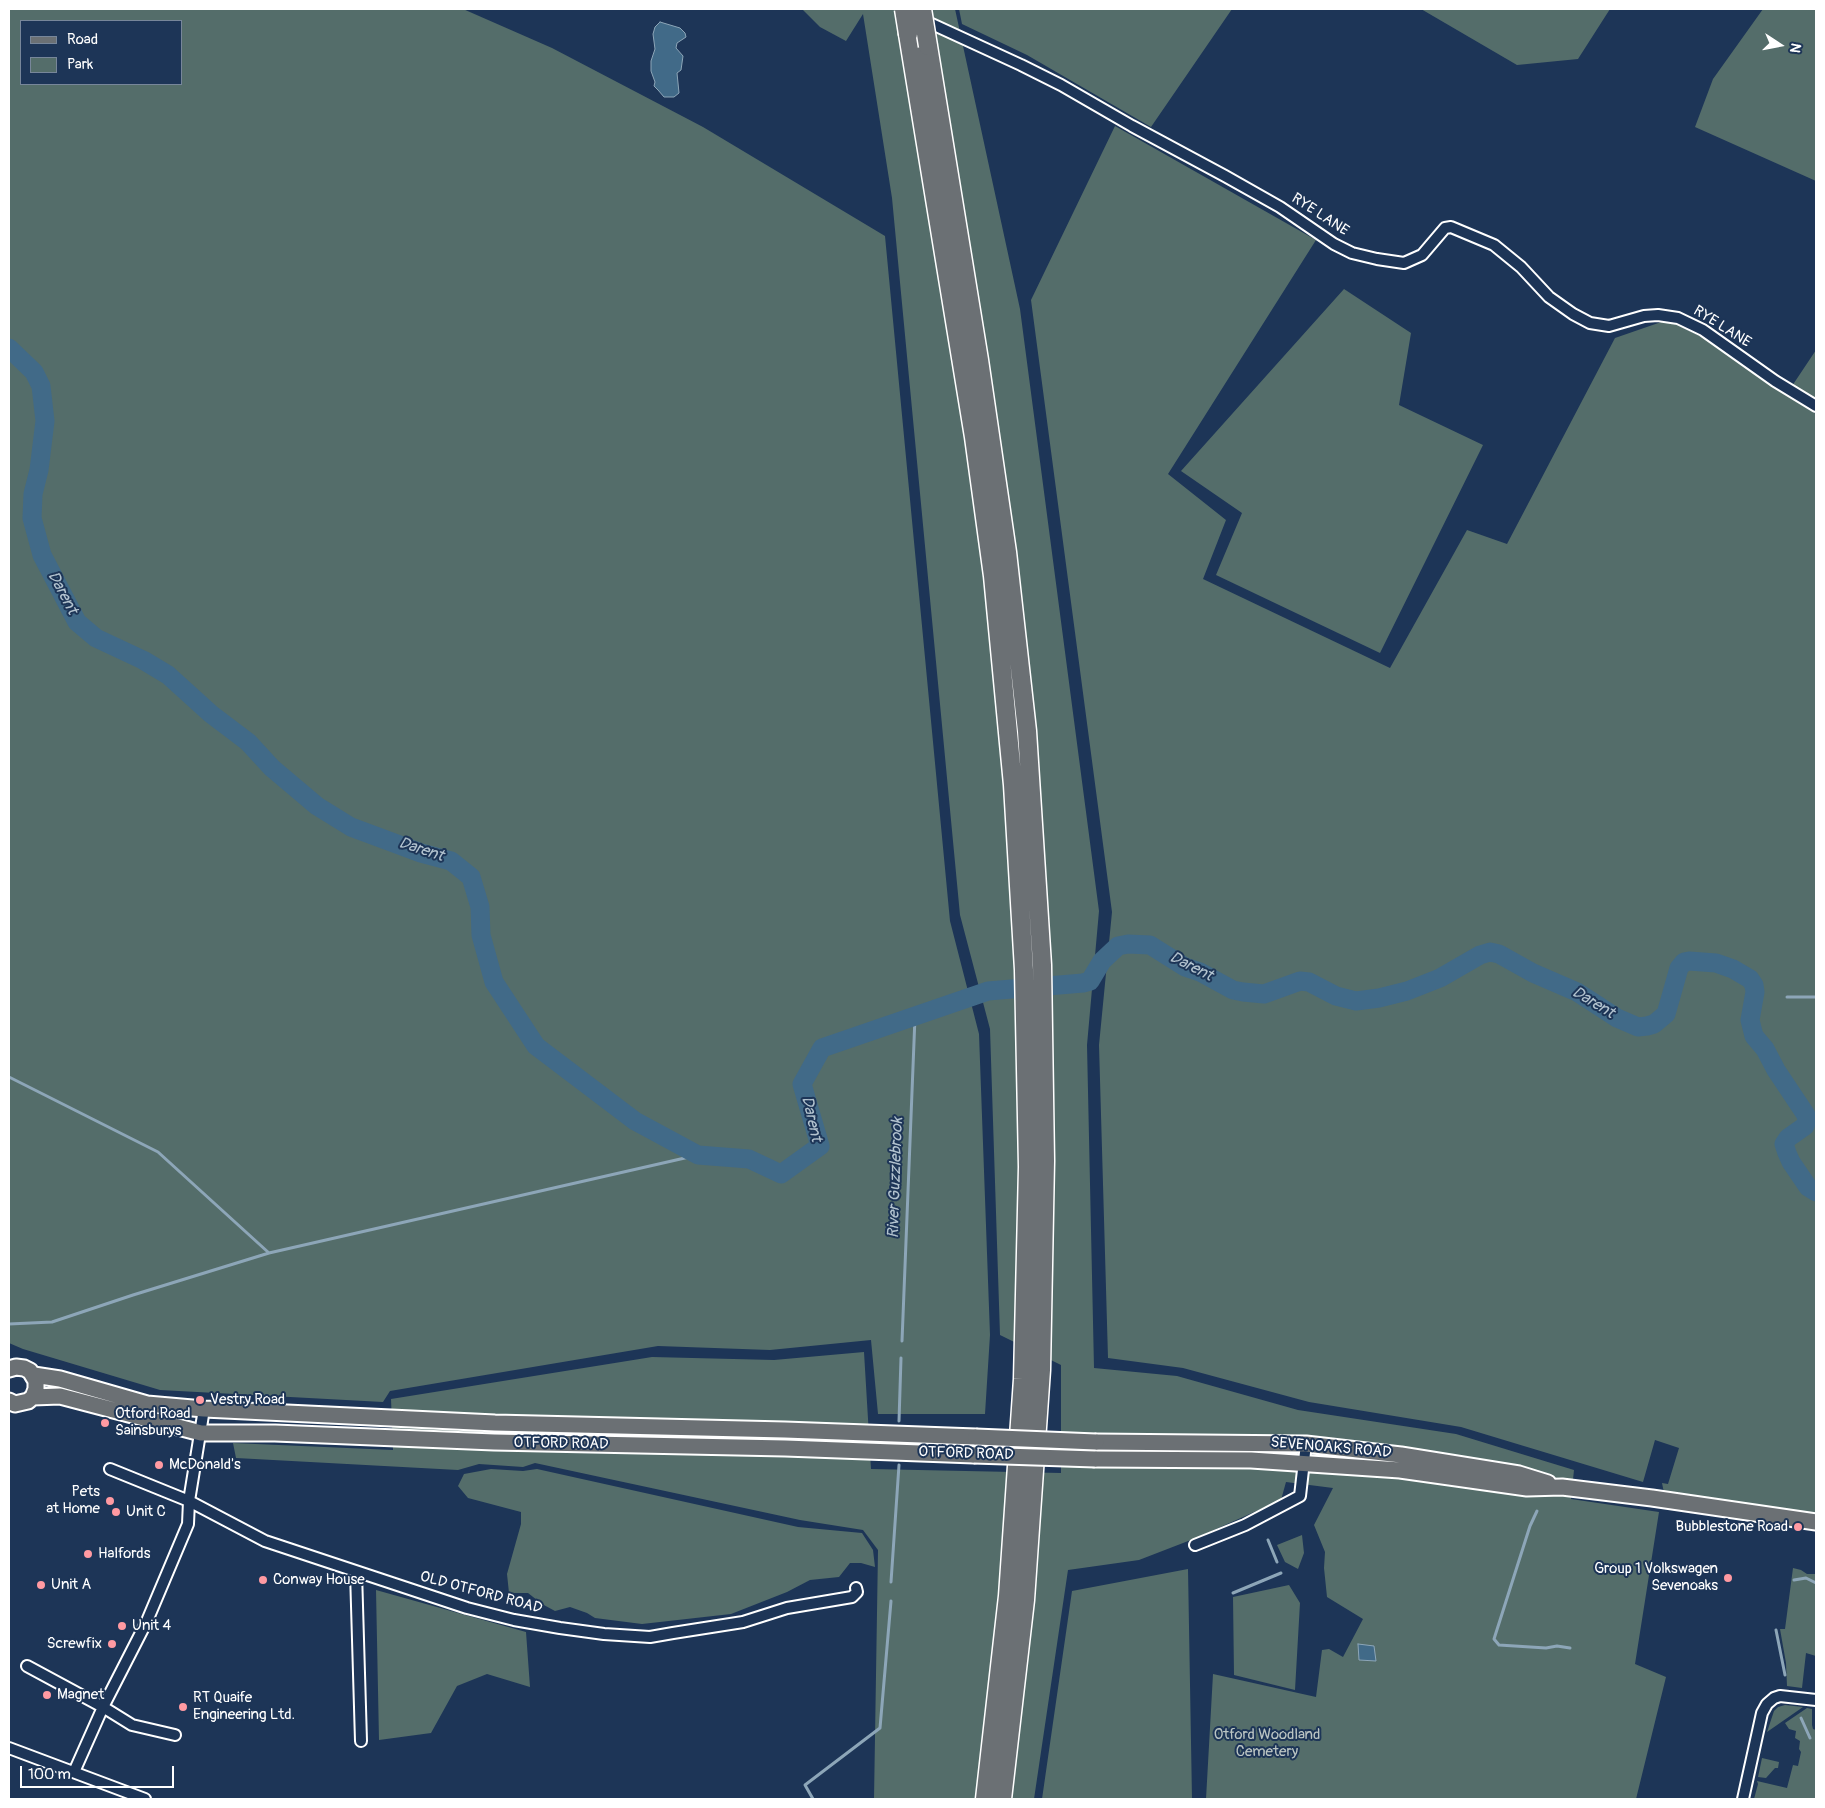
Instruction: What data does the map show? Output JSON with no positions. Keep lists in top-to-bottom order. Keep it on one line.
{"streets":{"main road":["OTFORD ROAD","SEVENOAKS ROAD"],"street":["RYE LANE","OLD OTFORD ROAD"]},"crossings":[["OTFORD ROAD","SEVENOAKS ROAD"]],"water":["Darent","River Guzzlebrook"],"parks":["Otford Woodland Cemetery"],"places":["Vestry Road","Otford Road Sainsburys","McDonald's","Pets at Home","Unit C","Bubblestone Road","Halfords","Group 1 Volkswagen Sevenoaks","Conway House","Unit A","Unit 4","Screwfix","Magnet","RT Quaife Engineering Ltd."],"legend":["Road","Park"],"scale_bar":"100 m","north":"right"}
